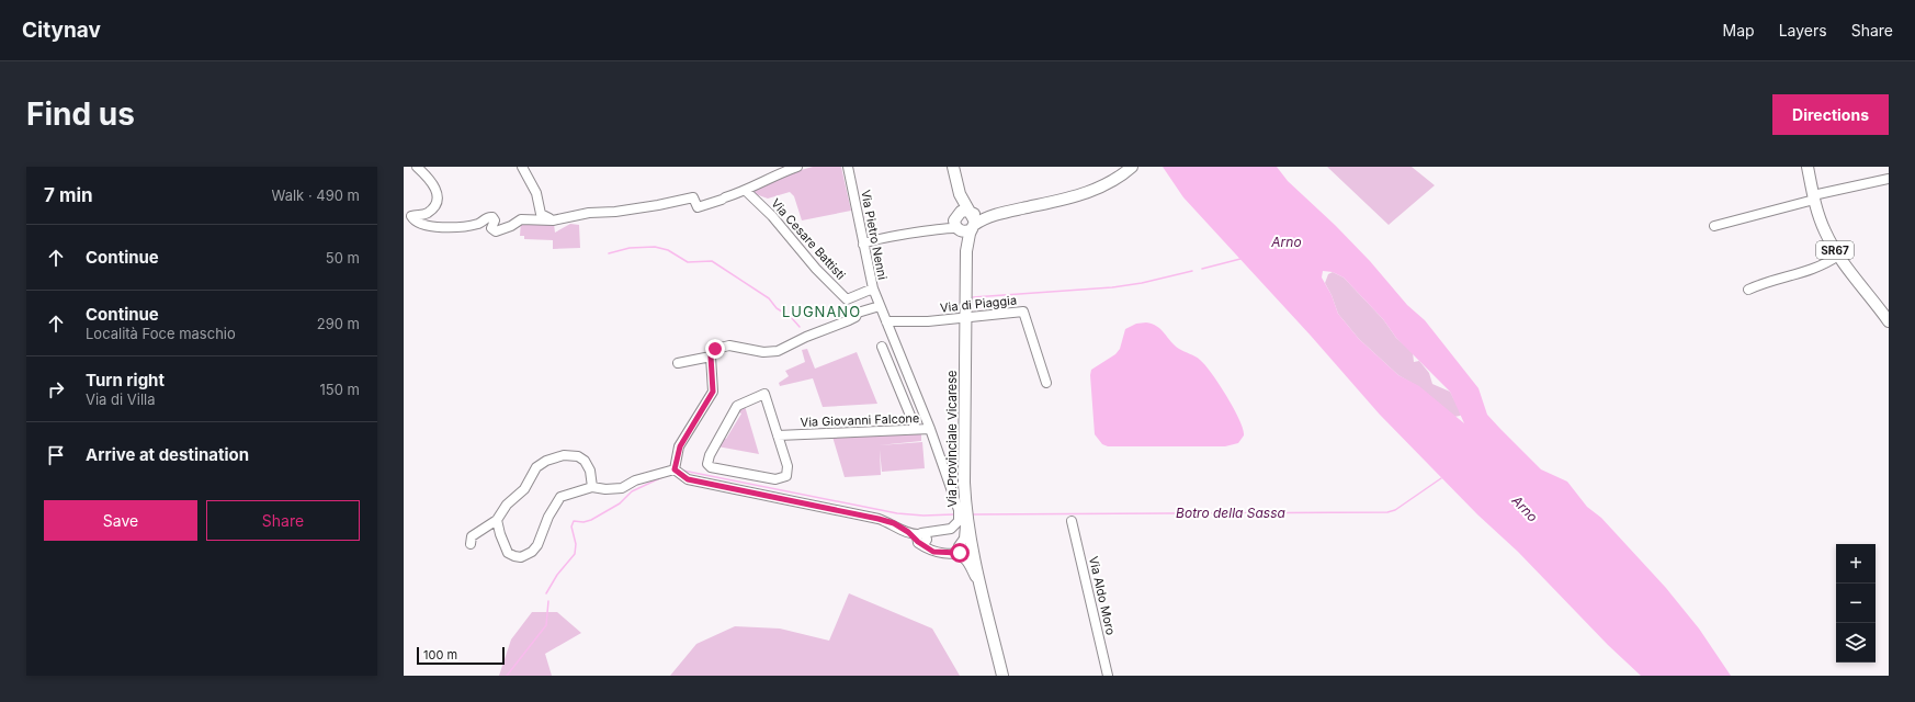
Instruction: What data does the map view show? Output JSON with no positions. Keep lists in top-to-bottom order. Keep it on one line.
{"streets":{"main road":["SR67","Via Provinciale Vicarese"],"street":["Via Pietro Nenni","Via Cesare Battisti","Via di Piaggia","Via Giovanni Falcone","Via Aldo Moro"]},"crossings":[["Via Pietro Nenni","Via di Piaggia"],["Via Pietro Nenni","Via Giovanni Falcone"],["Via di Piaggia","Via Provinciale Vicarese"]],"districts":["LUGNANO"],"water":["Arno","Botro della Sassa"],"scale_bar":"100 m","page":{"header":"Citynav","nav":["Map","Layers","Share"],"buttons":["Directions",["Save","Share"]],"title":"Find us","heading":["7 min","Walk · 490 m"],"list":[["Continue","50 m"],["Continue","Località Foce maschio","290 m"],["Turn right","Via di Villa","150 m"],"Arrive at destination"],"map_buttons":["+","−"],"scale":"100 m"}}
